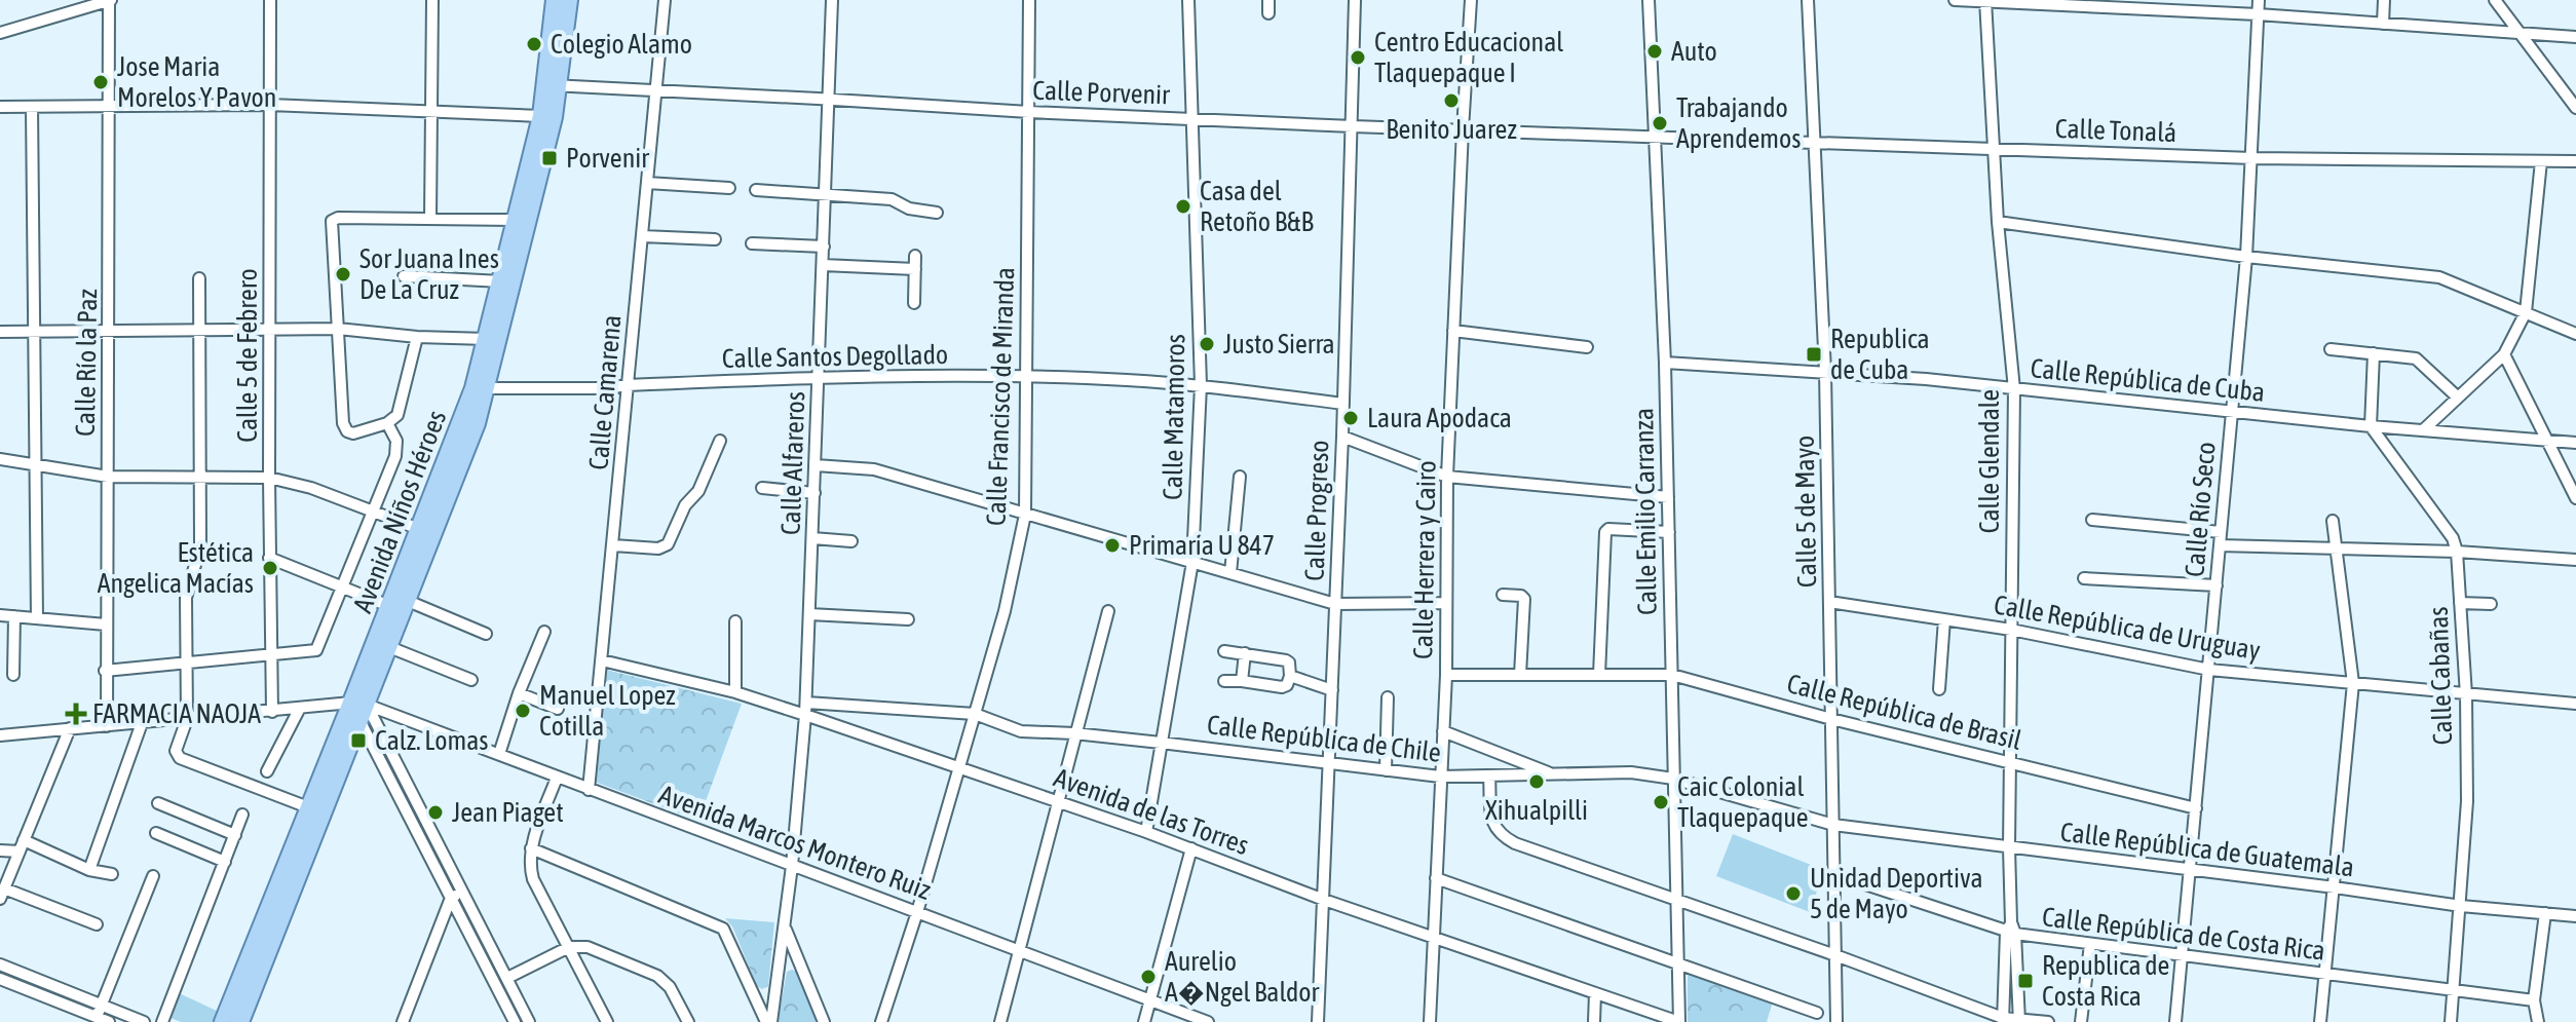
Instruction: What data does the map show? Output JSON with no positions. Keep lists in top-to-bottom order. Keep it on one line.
{"streets":{"main road":["Avenida Niños Héroes"],"street":["Calle Porvenir","Calle Tonalá","Calle 5 de Febrero","Calle Santos Degollado","Calle Río la Paz","Calle República de Cuba","Calle Camarena","Calle Francisco de Miranda","Calle Matamoros","Calle Glendale","Calle Alfareros","Calle Río Seco","Calle Progreso","Calle Emilio Carranza","Calle 5 de Mayo","Calle Herrera y Cairo","Calle República de Uruguay","Calle Cabañas","Calle República de Brasil","Calle República de Chile","Avenida de las Torres","Avenida Marcos Montero Ruiz","Calle República de Guatemala","Calle República de Costa Rica"]},"crossings":[["Calle Porvenir","Calle Tonalá"],["Calle Porvenir","Calle Camarena"],["Calle Porvenir","Calle Francisco de Miranda"],["Calle Porvenir","Calle Matamoros"],["Calle Porvenir","Calle Alfareros"],["Calle Porvenir","Calle Progreso"],["Calle Porvenir","Avenida Niños Héroes"],["Calle Porvenir","Calle Emilio Carranza"],["Calle Porvenir","Calle Herrera y Cairo"],["Calle Tonalá","Calle Glendale"],["Calle Tonalá","Calle Río Seco"],["Calle Tonalá","Calle Emilio Carranza"],["Calle Tonalá","Calle 5 de Mayo"],["Calle Santos Degollado","Calle Camarena"],["Calle Santos Degollado","Calle Francisco de Miranda"],["Calle Santos Degollado","Calle Matamoros"],["Calle Santos Degollado","Calle Alfareros"],["Calle Santos Degollado","Calle Progreso"],["Calle Santos Degollado","Avenida Niños Héroes"],["Calle República de Cuba","Calle Glendale"],["Calle República de Cuba","Calle Río Seco"],["Calle República de Cuba","Calle Emilio Carranza"],["Calle República de Cuba","Calle 5 de Mayo"],["Calle República de Cuba","Calle Cabañas"],["Calle Camarena","Avenida de las Torres"],["Calle Camarena","Avenida Marcos Montero Ruiz"],["Calle Francisco de Miranda","Calle República de Chile"],["Calle Francisco de Miranda","Avenida de las Torres"],["Calle Francisco de Miranda","Avenida Marcos Montero Ruiz"],["Calle Matamoros","Calle República de Chile"],["Calle Matamoros","Avenida de las Torres"],["Calle Glendale","Calle República de Uruguay"],["Calle Glendale","Calle República de Brasil"],["Calle Glendale","Calle República de Guatemala"],["Calle Glendale","Calle República de Costa Rica"],["Calle Alfareros","Calle República de Chile"],["Calle Alfareros","Avenida de las Torres"],["Calle Alfareros","Avenida Marcos Montero Ruiz"],["Calle Río Seco","Calle República de Uruguay"],["Calle Río Seco","Calle República de Brasil"],["Calle Río Seco","Calle República de Guatemala"],["Calle Río Seco","Calle República de Costa Rica"],["Calle Progreso","Calle República de Chile"],["Calle Progreso","Avenida de las Torres"],["Avenida Niños Héroes","Avenida Marcos Montero Ruiz"],["Calle Emilio Carranza","Calle República de Brasil"],["Calle Emilio Carranza","Calle República de Chile"],["Calle Emilio Carranza","Avenida de las Torres"],["Calle 5 de Mayo","Calle República de Uruguay"],["Calle 5 de Mayo","Calle República de Brasil"],["Calle 5 de Mayo","Calle República de Chile"],["Calle 5 de Mayo","Calle República de Guatemala"],["Calle 5 de Mayo","Calle República de Costa Rica"],["Calle Herrera y Cairo","Calle República de Brasil"],["Calle Herrera y Cairo","Calle República de Chile"],["Calle Herrera y Cairo","Avenida de las Torres"],["Calle República de Uruguay","Calle Cabañas"],["Calle Cabañas","Calle República de Guatemala"],["Calle Cabañas","Calle República de Costa Rica"],["Calle República de Chile","Calle República de Guatemala"]],"places":{"other":["Colegio Alamo","Auto","Centro Educacional Tlaquepaque I","Jose Maria Morelos Y Pavon","Benito Juarez","Trabajando Aprendemos","Casa del Retoño B&B","Sor Juana Ines De La Cruz","Justo Sierra","Laura Apodaca","Primaria U 847","Estética Angelica Macías","Manuel Lopez Cotilla","Xihualpilli","Caic Colonial Tlaquepaque","Jean Piaget","Unidad Deportiva 5 de Mayo","Aurelio A�Ngel Baldor"],"transit":["Porvenir","Republica de Cuba","Calz. Lomas","Republica de Costa Rica"],"health":["FARMACIA NAOJA"]}}
